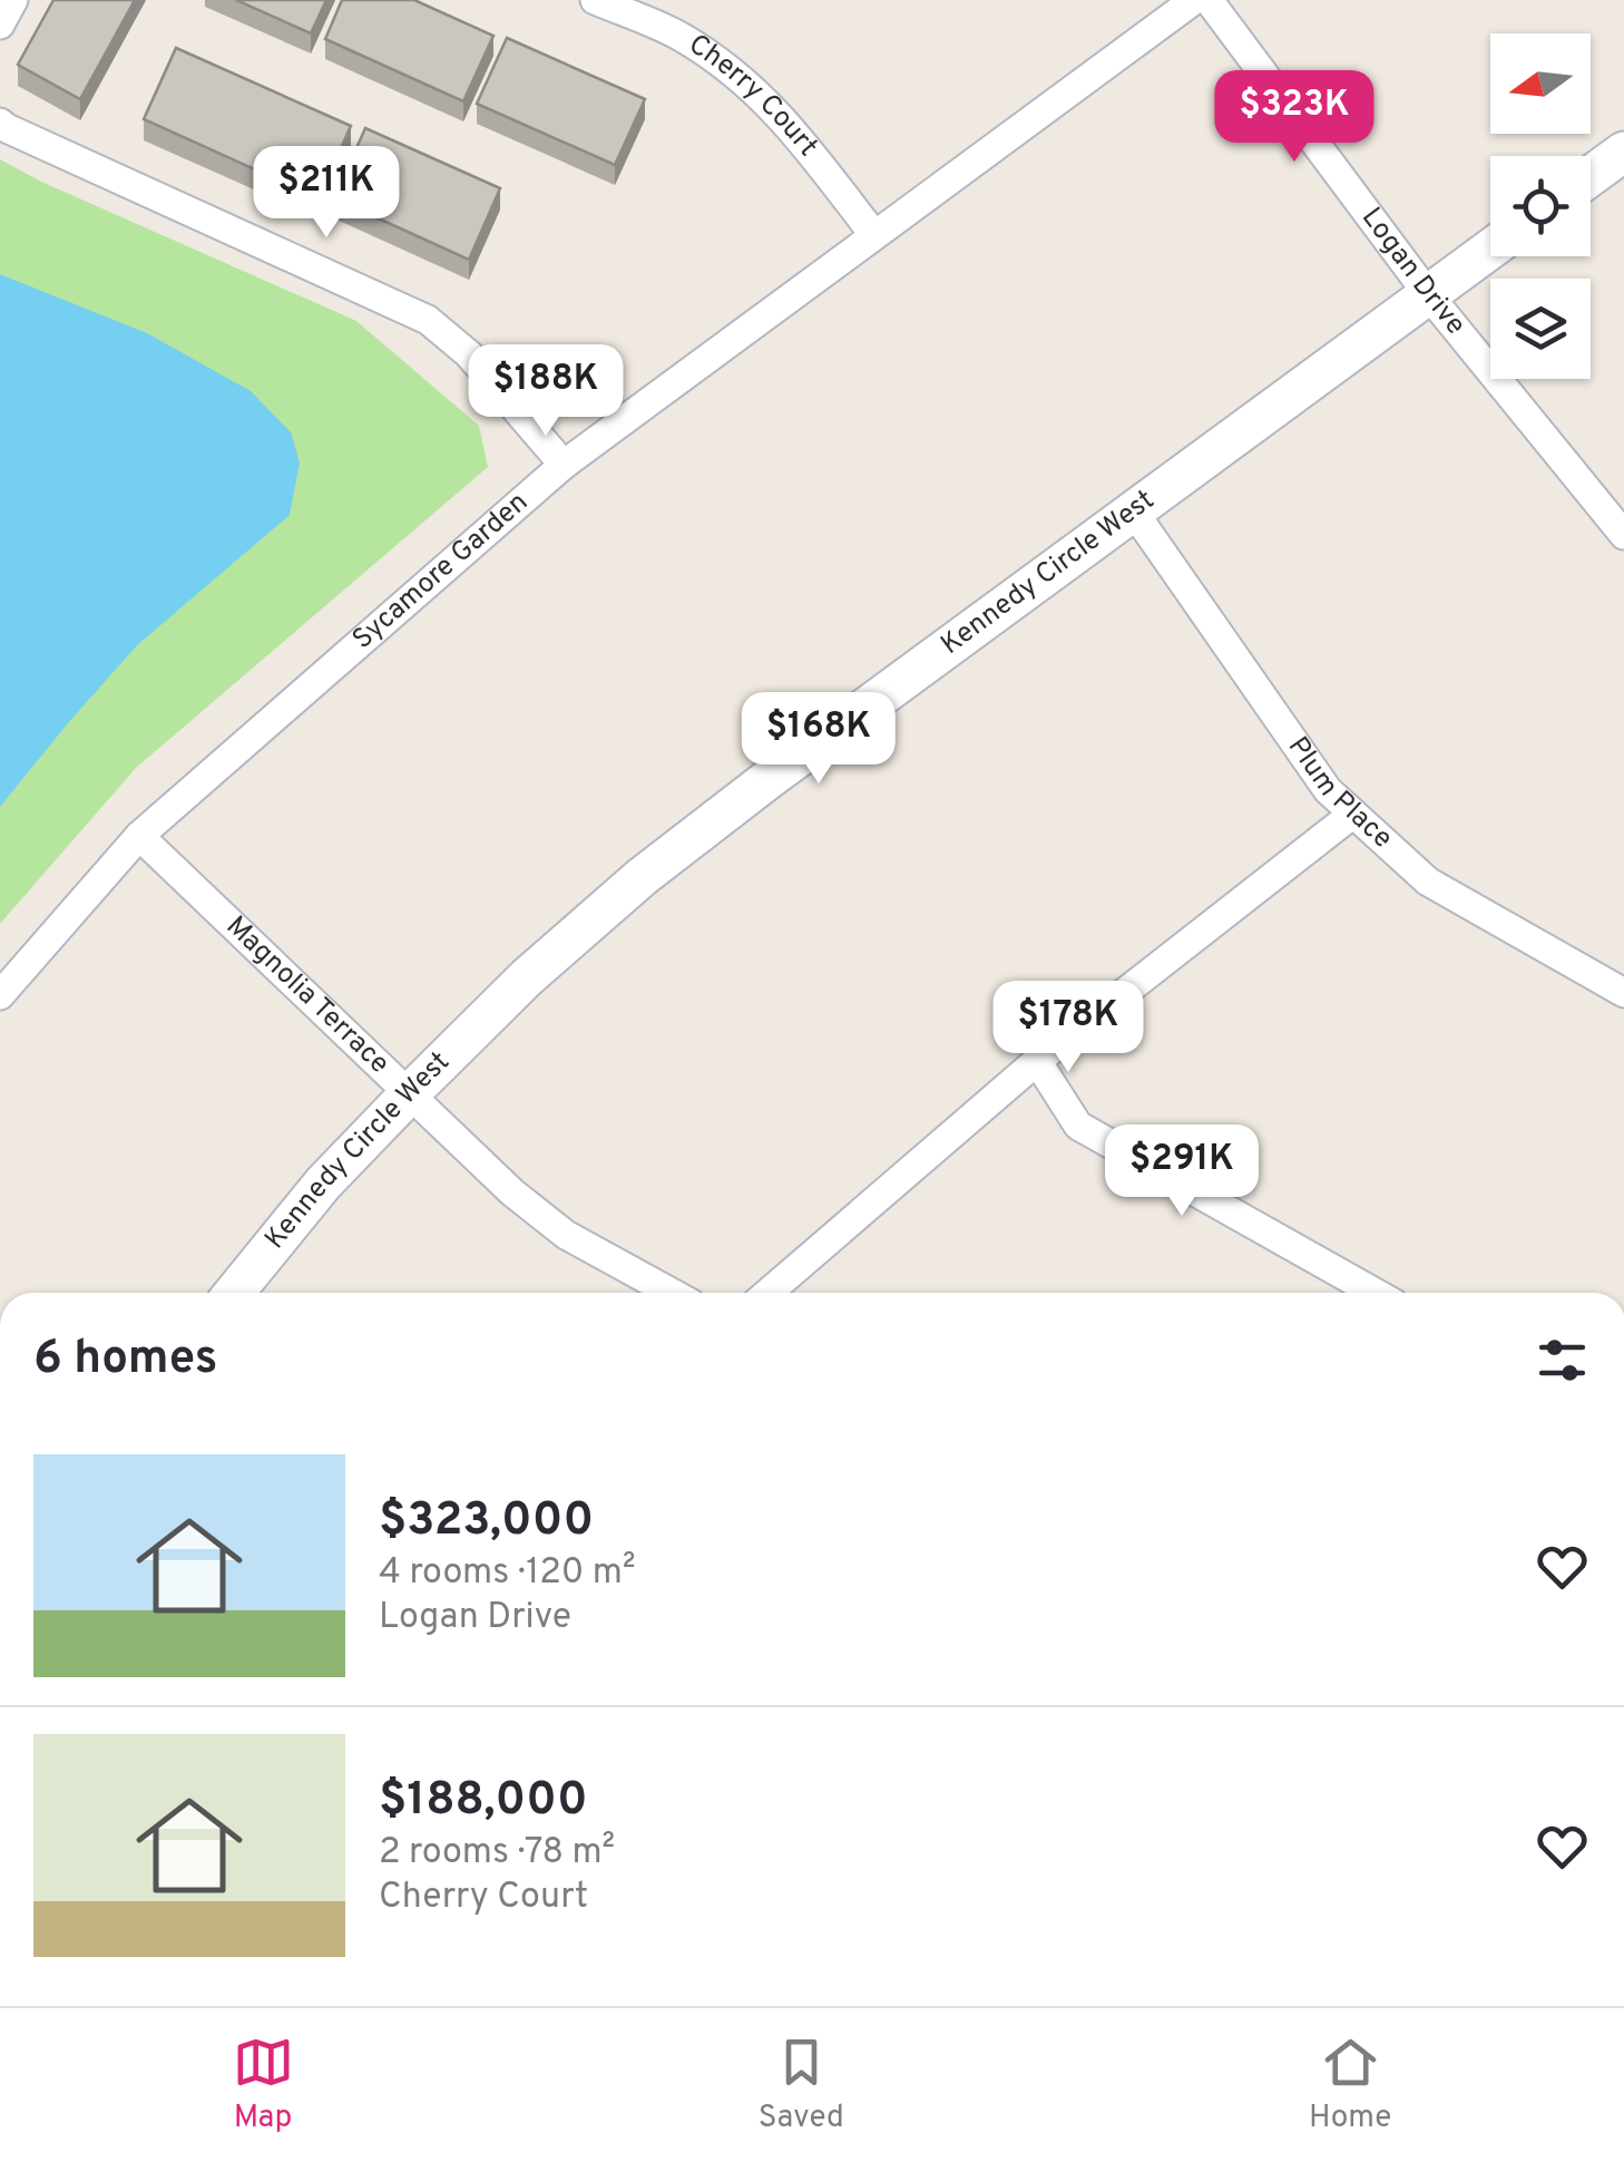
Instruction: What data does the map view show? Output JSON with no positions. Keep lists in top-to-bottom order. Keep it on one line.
{"streets":{"street":["Cherry Court","Logan Drive","Sycamore Garden","Kennedy Circle West","Plum Place","Magnolia Terrace"]},"crossings":[["Cherry Court","Sycamore Garden"],["Logan Drive","Kennedy Circle West"],["Sycamore Garden","Magnolia Terrace"],["Kennedy Circle West","Plum Place"],["Kennedy Circle West","Magnolia Terrace"]],"north":"left","page":{"price":["$323K","$211K","$188K","$168K","$178K","$291K"],"heading":"6 homes","list":[{"name":"$323,000","note":"4 rooms · 120 m² · Logan Drive"},{"name":"$188,000","note":"2 rooms · 78 m² · Cherry Court"}],"tabs":["Map","Saved","Home"]}}
